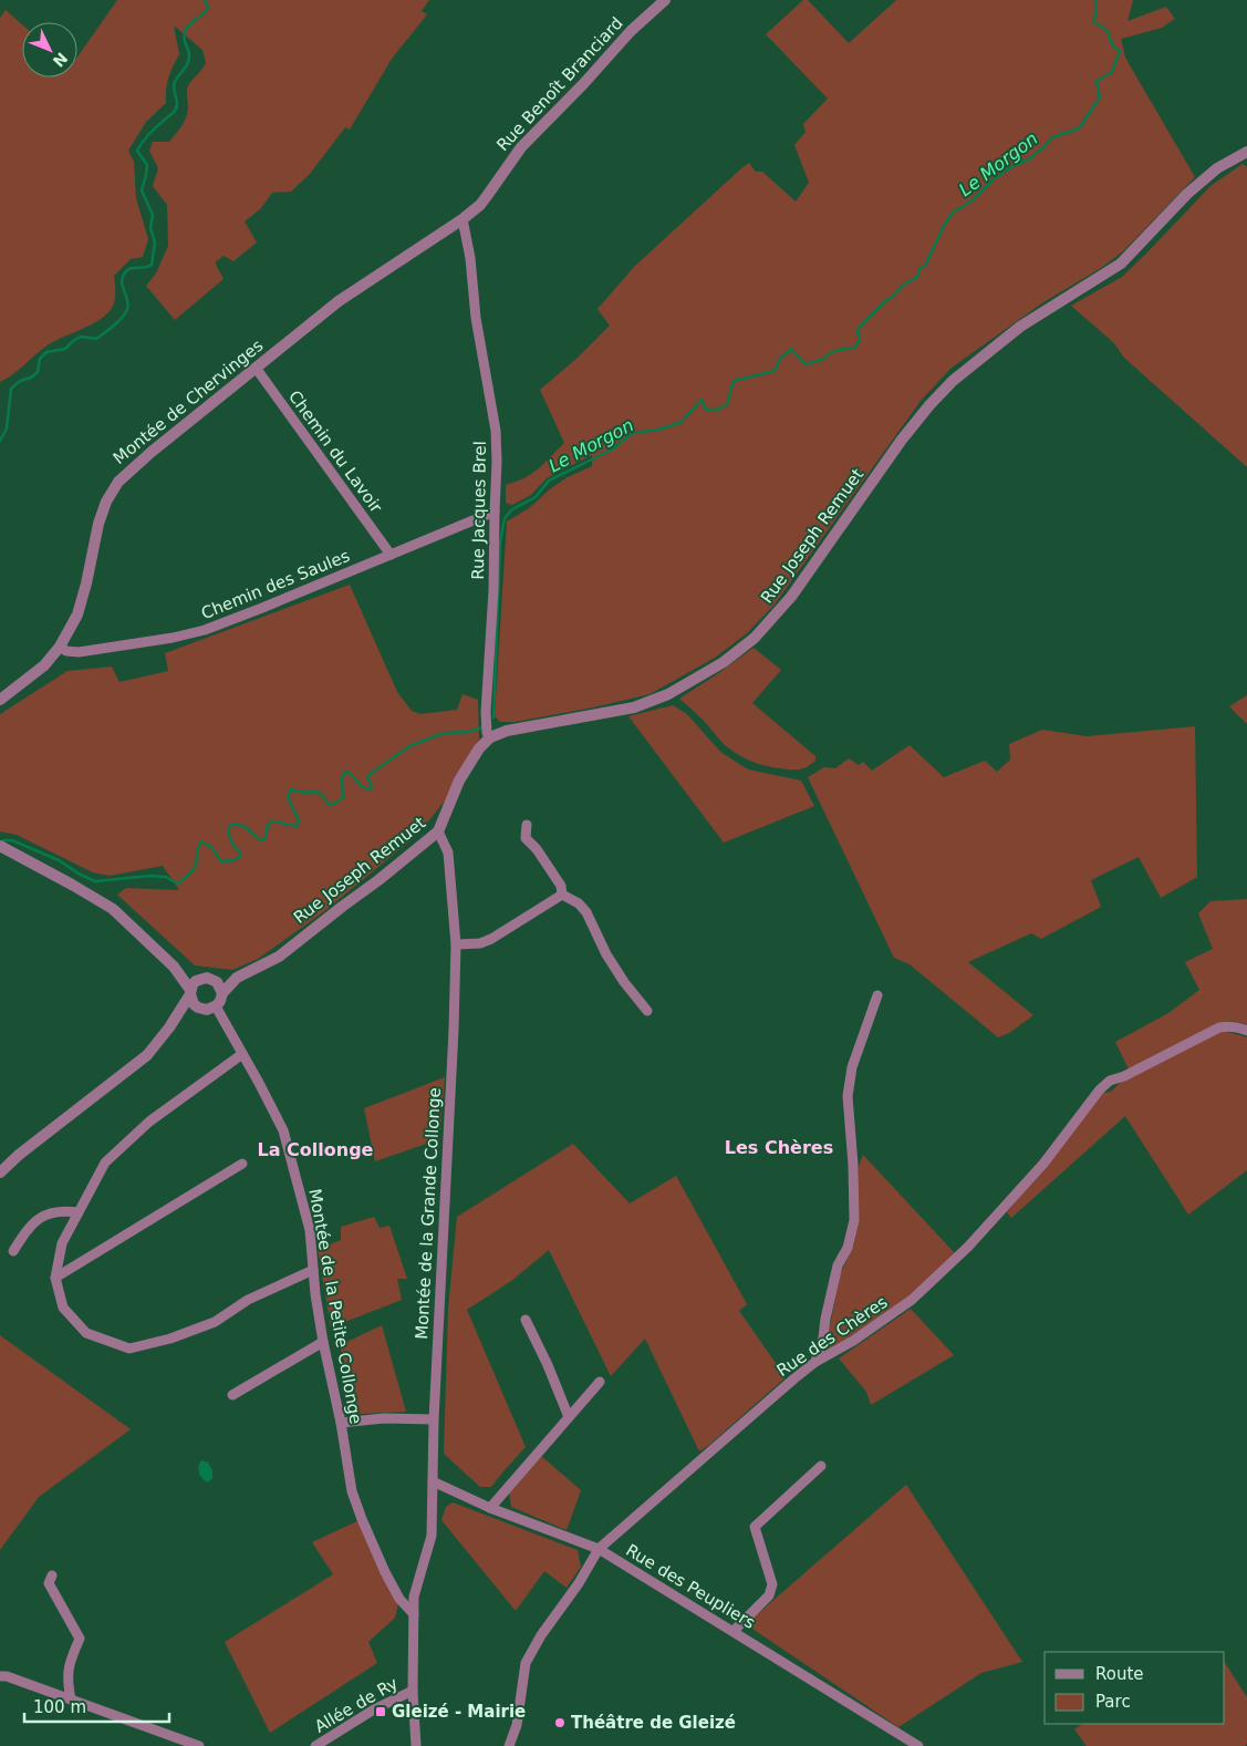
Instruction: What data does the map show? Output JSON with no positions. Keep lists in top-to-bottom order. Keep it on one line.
{"streets":{"street":["Rue Benoît Branciard","Montée de Chervinges","Chemin du Lavoir","Rue Jacques Brel","Rue Joseph Remuet","Chemin des Saules","Montée de la Grande Collonge","Montée de la Petite Collonge","Rue des Chères","Rue des Peupliers","Allée de Ry"]},"crossings":[["Rue Benoît Branciard","Montée de Chervinges"],["Rue Benoît Branciard","Rue Jacques Brel"],["Montée de Chervinges","Chemin du Lavoir"],["Montée de Chervinges","Rue Jacques Brel"],["Montée de Chervinges","Chemin des Saules"],["Chemin du Lavoir","Chemin des Saules"],["Rue Jacques Brel","Rue Joseph Remuet"],["Rue Jacques Brel","Chemin des Saules"],["Rue Joseph Remuet","Montée de la Grande Collonge"],["Rue Joseph Remuet","Montée de la Petite Collonge"],["Montée de la Grande Collonge","Montée de la Petite Collonge"],["Montée de la Grande Collonge","Rue des Peupliers"],["Montée de la Grande Collonge","Allée de Ry"],["Rue des Chères","Rue des Peupliers"]],"districts":["Les Chères","La Collonge"],"water":["Le Morgon"],"places":{"transit":["Gleizé - Mairie"],"other":["Théâtre de Gleizé"]},"legend":["Route","Parc"],"scale_bar":"100 m","north":"bottom right"}
